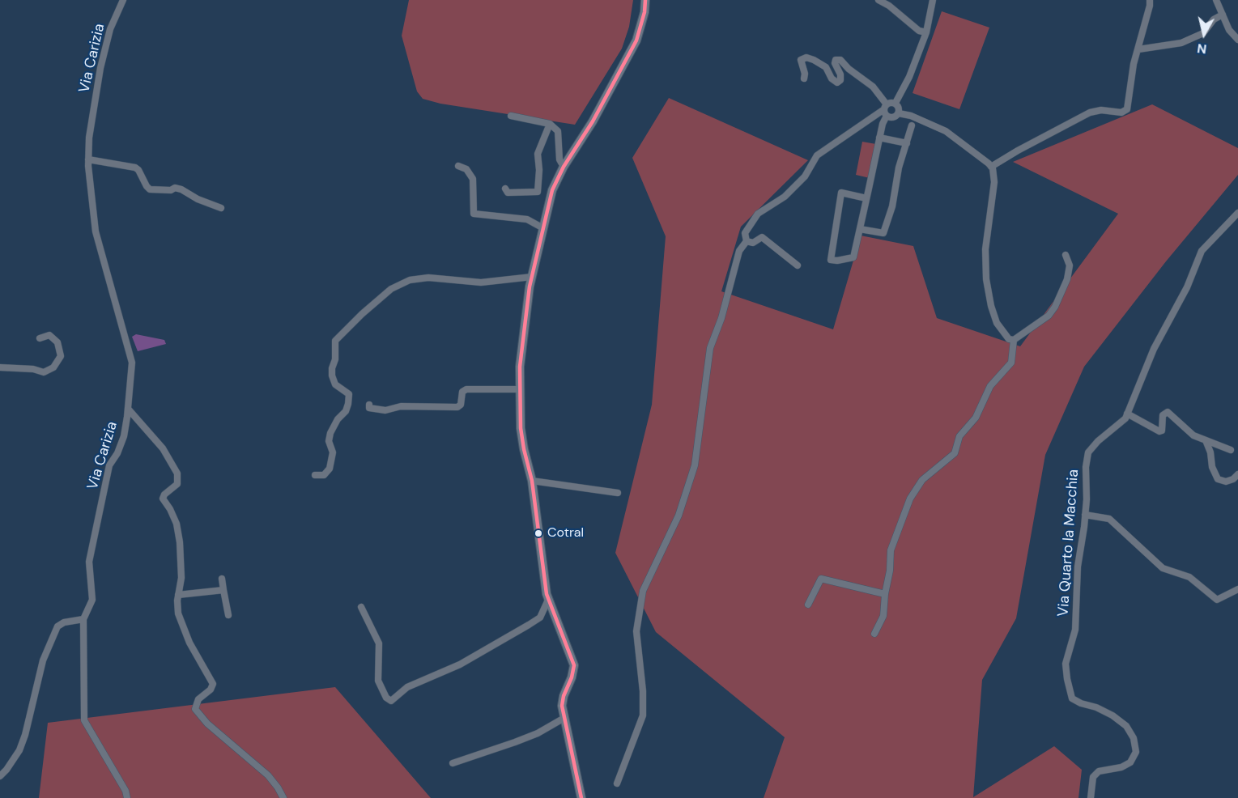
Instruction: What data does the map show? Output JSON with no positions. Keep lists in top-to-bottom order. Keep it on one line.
{"streets":{"street":["Via Carizia","Via Quarto la Macchia"]},"places":["Cotral"],"north":"bottom"}
